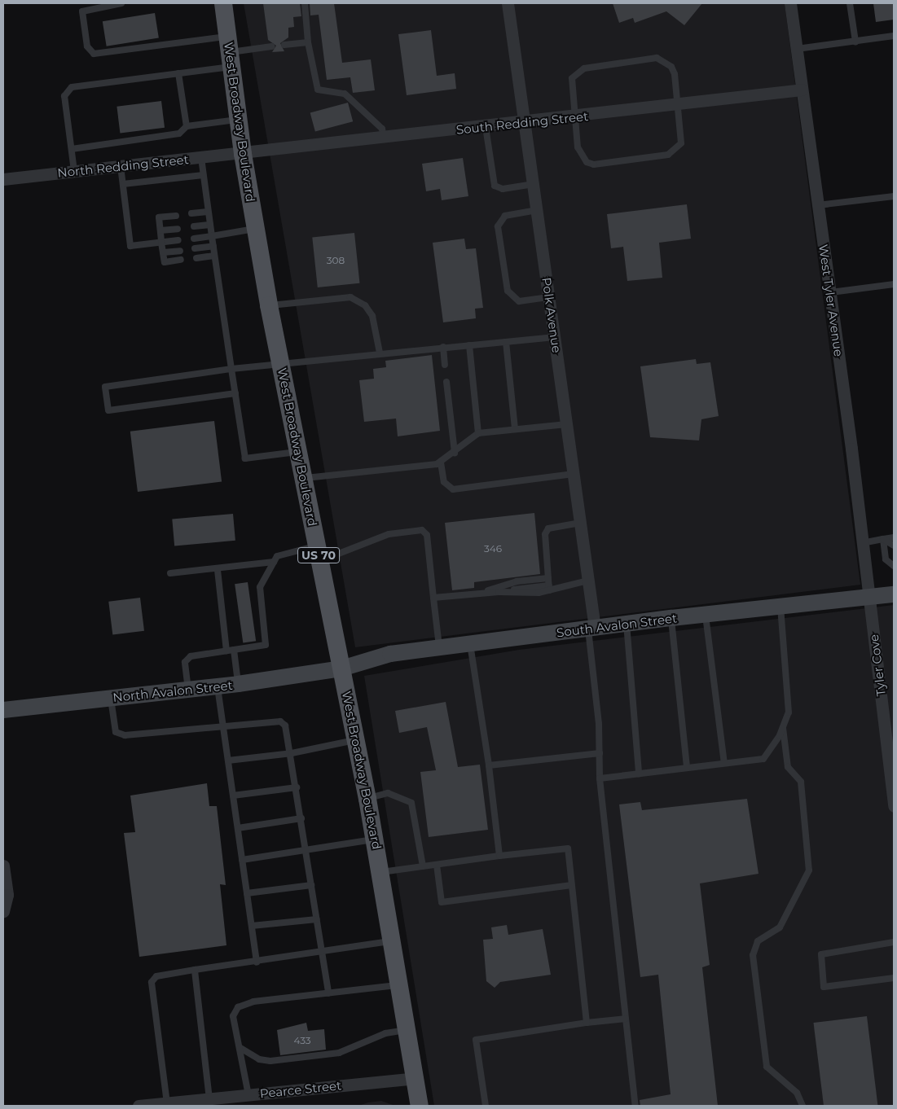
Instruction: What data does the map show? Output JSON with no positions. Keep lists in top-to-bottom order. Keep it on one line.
{"streets":{"main road":["West Broadway Boulevard","US 70"],"street":["South Redding Street","North Redding Street","West Tyler Avenue","Polk Avenue","South Avalon Street","Tyler Cove","North Avalon Street","Pearce Street"]},"crossings":[["West Broadway Boulevard","South Redding Street"],["West Broadway Boulevard","North Redding Street"],["West Broadway Boulevard","South Avalon Street"],["West Broadway Boulevard","North Avalon Street"],["West Broadway Boulevard","Pearce Street"],["South Redding Street","North Redding Street"],["South Redding Street","West Tyler Avenue"],["South Redding Street","Polk Avenue"],["West Tyler Avenue","South Avalon Street"],["West Tyler Avenue","Tyler Cove"],["Polk Avenue","South Avalon Street"],["South Avalon Street","Tyler Cove"],["South Avalon Street","North Avalon Street"]],"house_numbers":["308","346","433"]}
